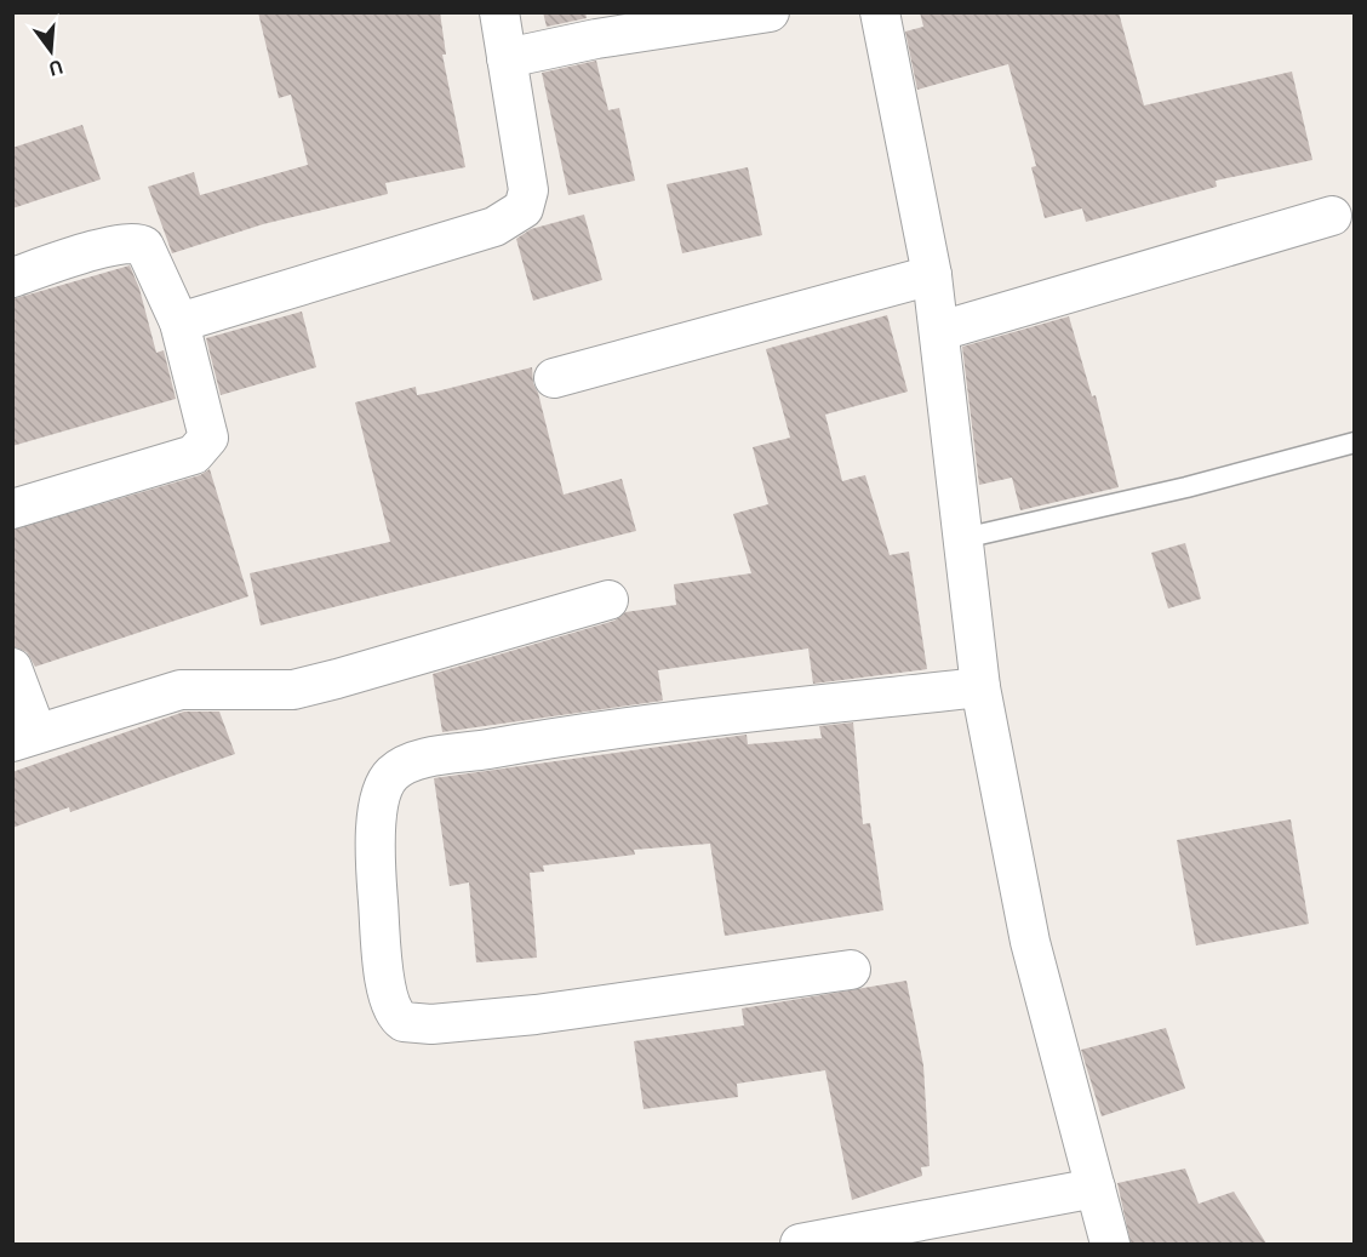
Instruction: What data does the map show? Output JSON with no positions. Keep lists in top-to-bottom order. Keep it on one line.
{"north":"bottom"}
